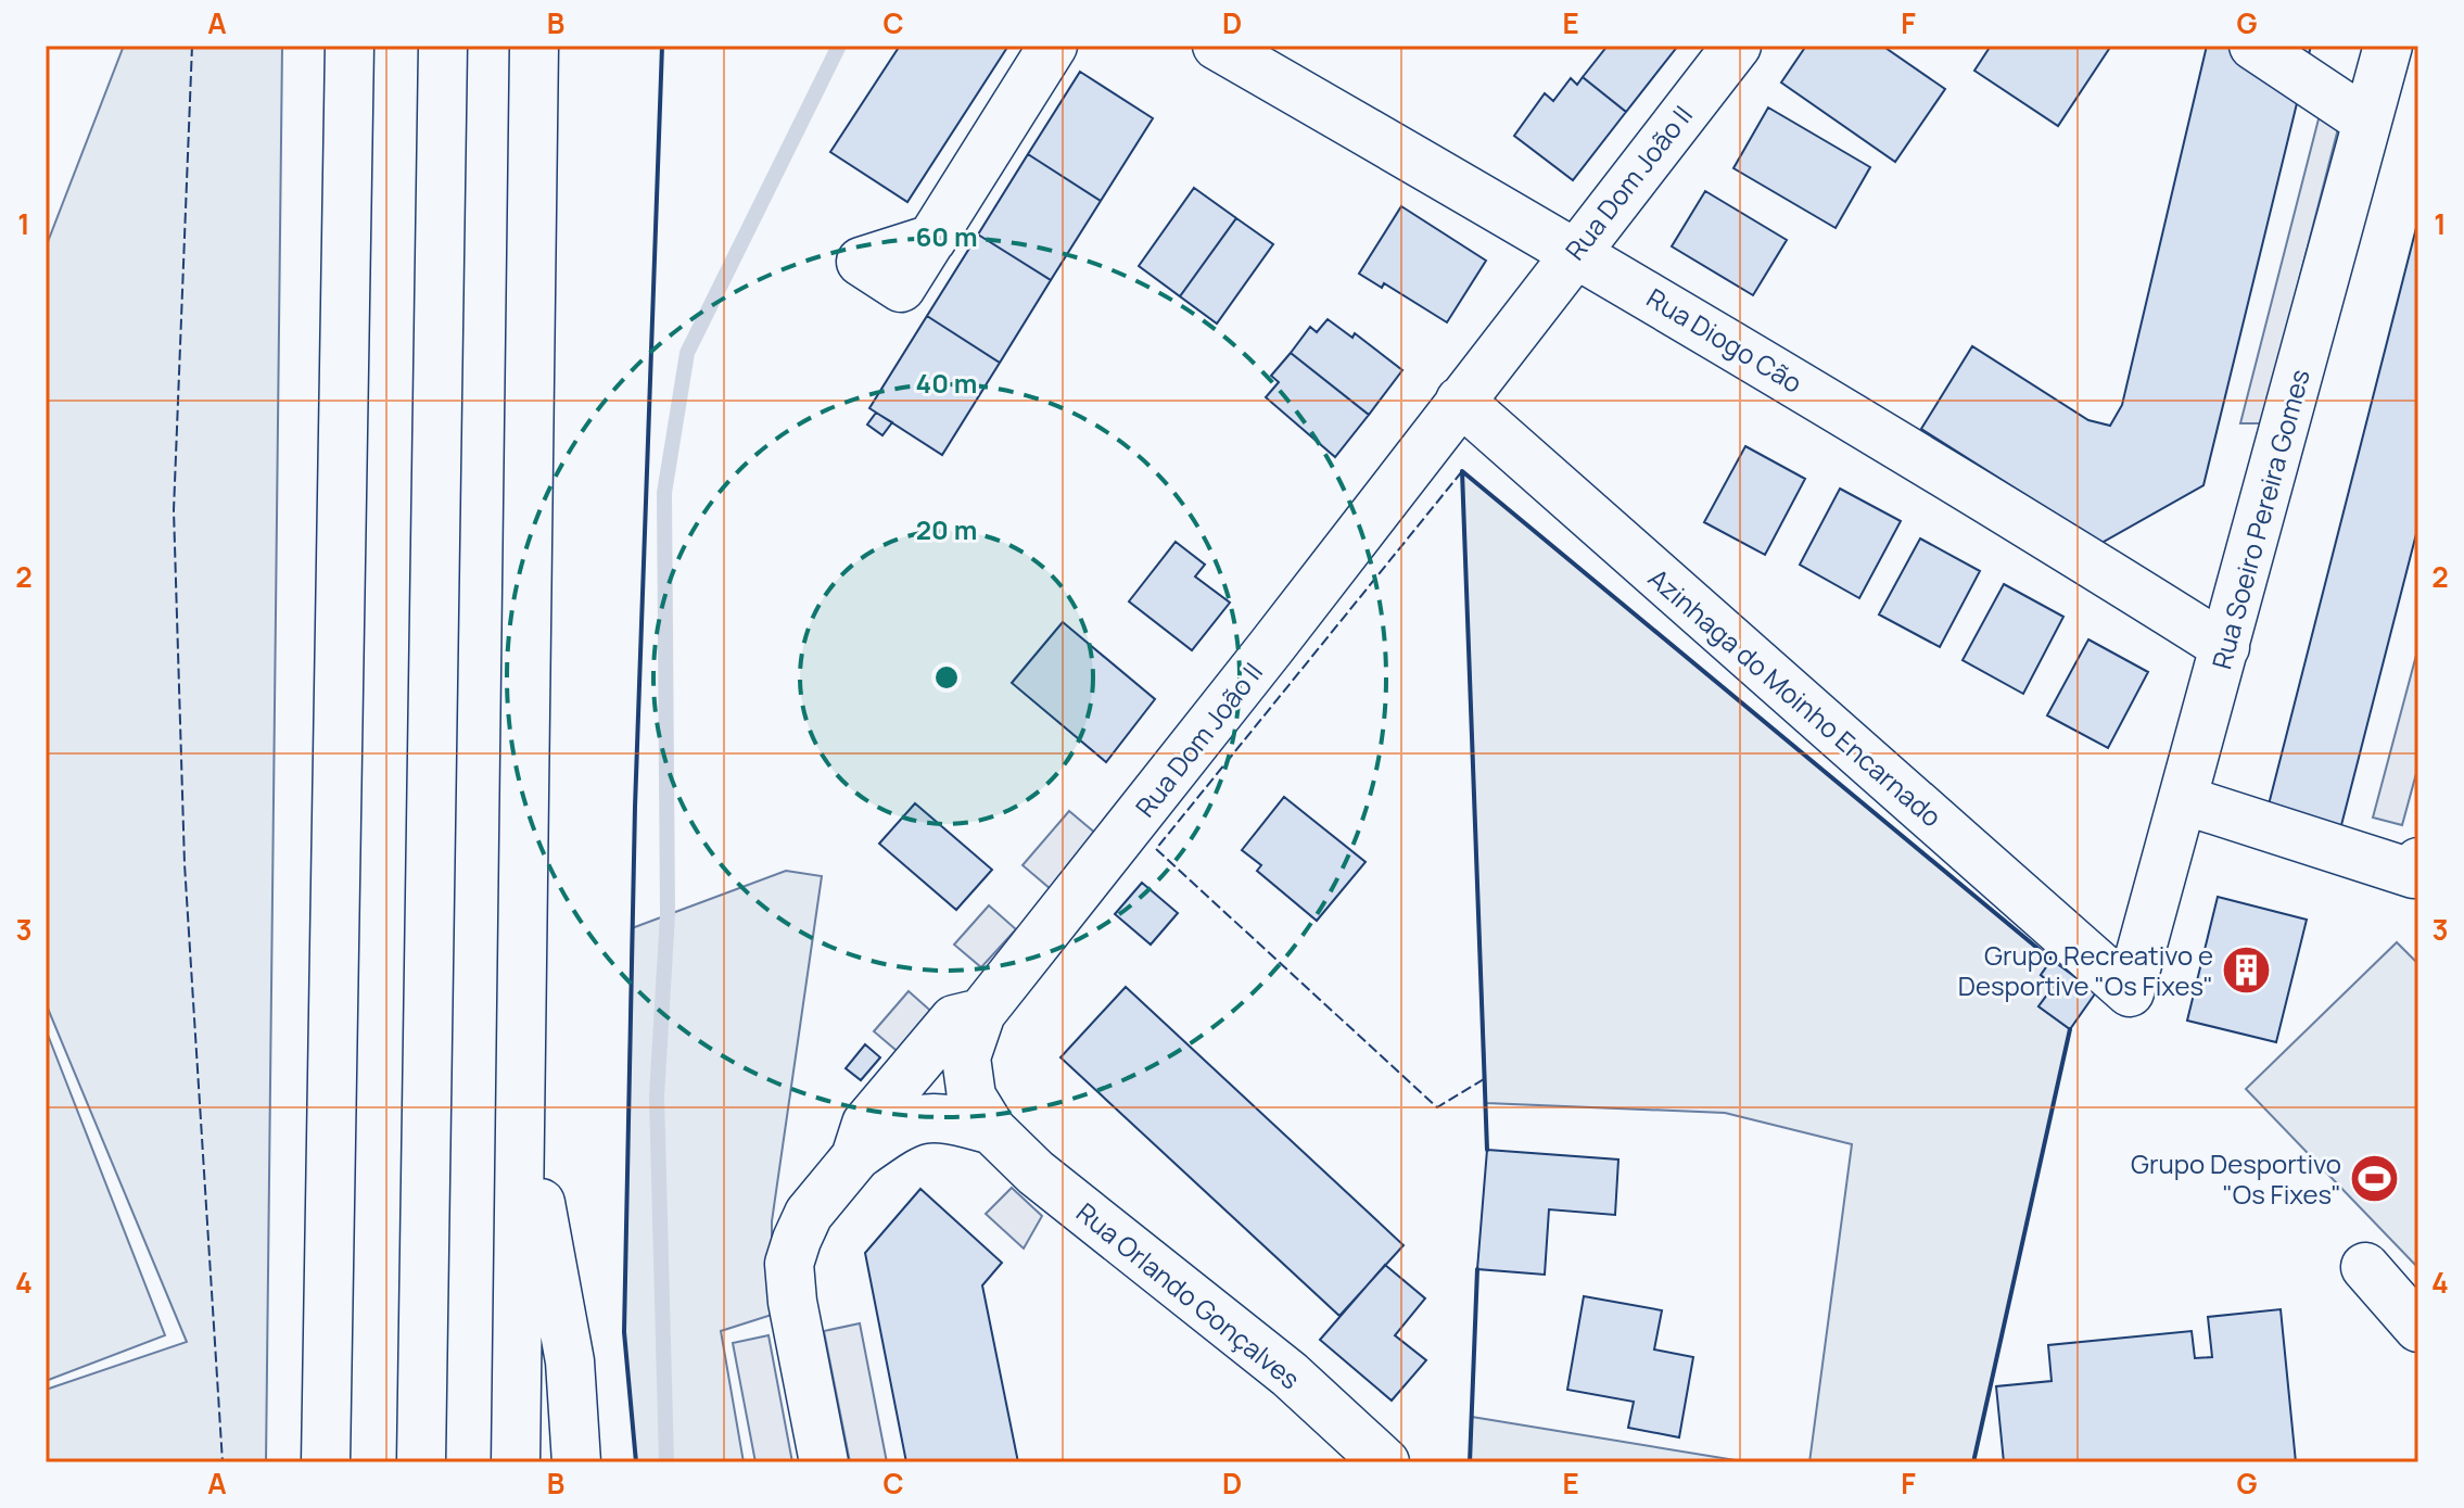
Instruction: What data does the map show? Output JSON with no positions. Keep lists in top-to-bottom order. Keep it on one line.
{"streets":{"main road":["Rua Dom João II","Rua Diogo Cão","Rua Soeiro Pereira Gomes","Azinhaga do Moinho Encarnado","Rua Orlando Gonçalves"]},"crossings":[["Rua Dom João II","Rua Diogo Cão"],["Rua Dom João II","Azinhaga do Moinho Encarnado"],["Rua Dom João II","Rua Orlando Gonçalves"],["Rua Diogo Cão","Rua Soeiro Pereira Gomes"],["Rua Soeiro Pereira Gomes","Azinhaga do Moinho Encarnado"]],"places":{"building":["Grupo Recreativo e Desportive \"Os Fixes\""],"sports":["Grupo Desportivo \"Os Fixes\""]},"grid":{"columns":["A","B","C","D","E","F","G"],"rows":["1","2","3","4"]},"rings":["60 m","40 m","20 m"]}
